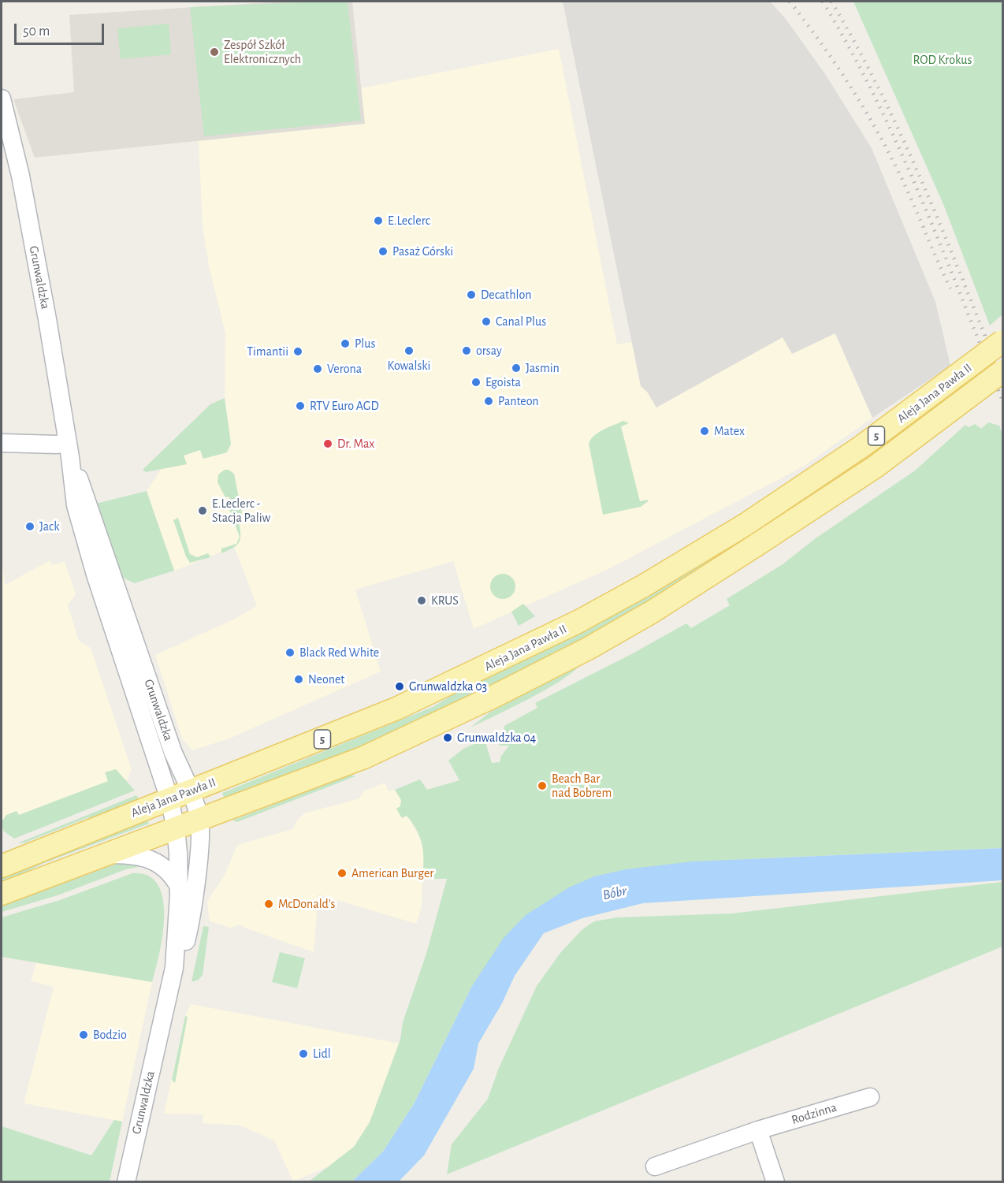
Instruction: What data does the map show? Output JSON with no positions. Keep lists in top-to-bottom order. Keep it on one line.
{"streets":{"main road":["Aleja Jana Pawła II","5"],"street":["Grunwaldzka","Rodzinna"]},"crossings":[["Grunwaldzka","Aleja Jana Pawła II"]],"water":["Bóbr"],"parks":["ROD Krokus"],"places":["Zespół Szkół Elektronicznych","E.Leclerc","Pasaż Górski","Decathlon","Canal Plus","Plus","Kowalski","orsay","Timantii","Jasmin","Verona","Egoista","Panteon","RTV Euro AGD","Matex","Dr. Max","E.Leclerc - Stacja Paliw","Jack","KRUS","Black Red White","Neonet","Grunwaldzka 03","Grunwaldzka 04","Beach Bar nad Bobrem","American Burger","McDonald's","Bodzio","Lidl"],"scale_bar":"50 m"}
